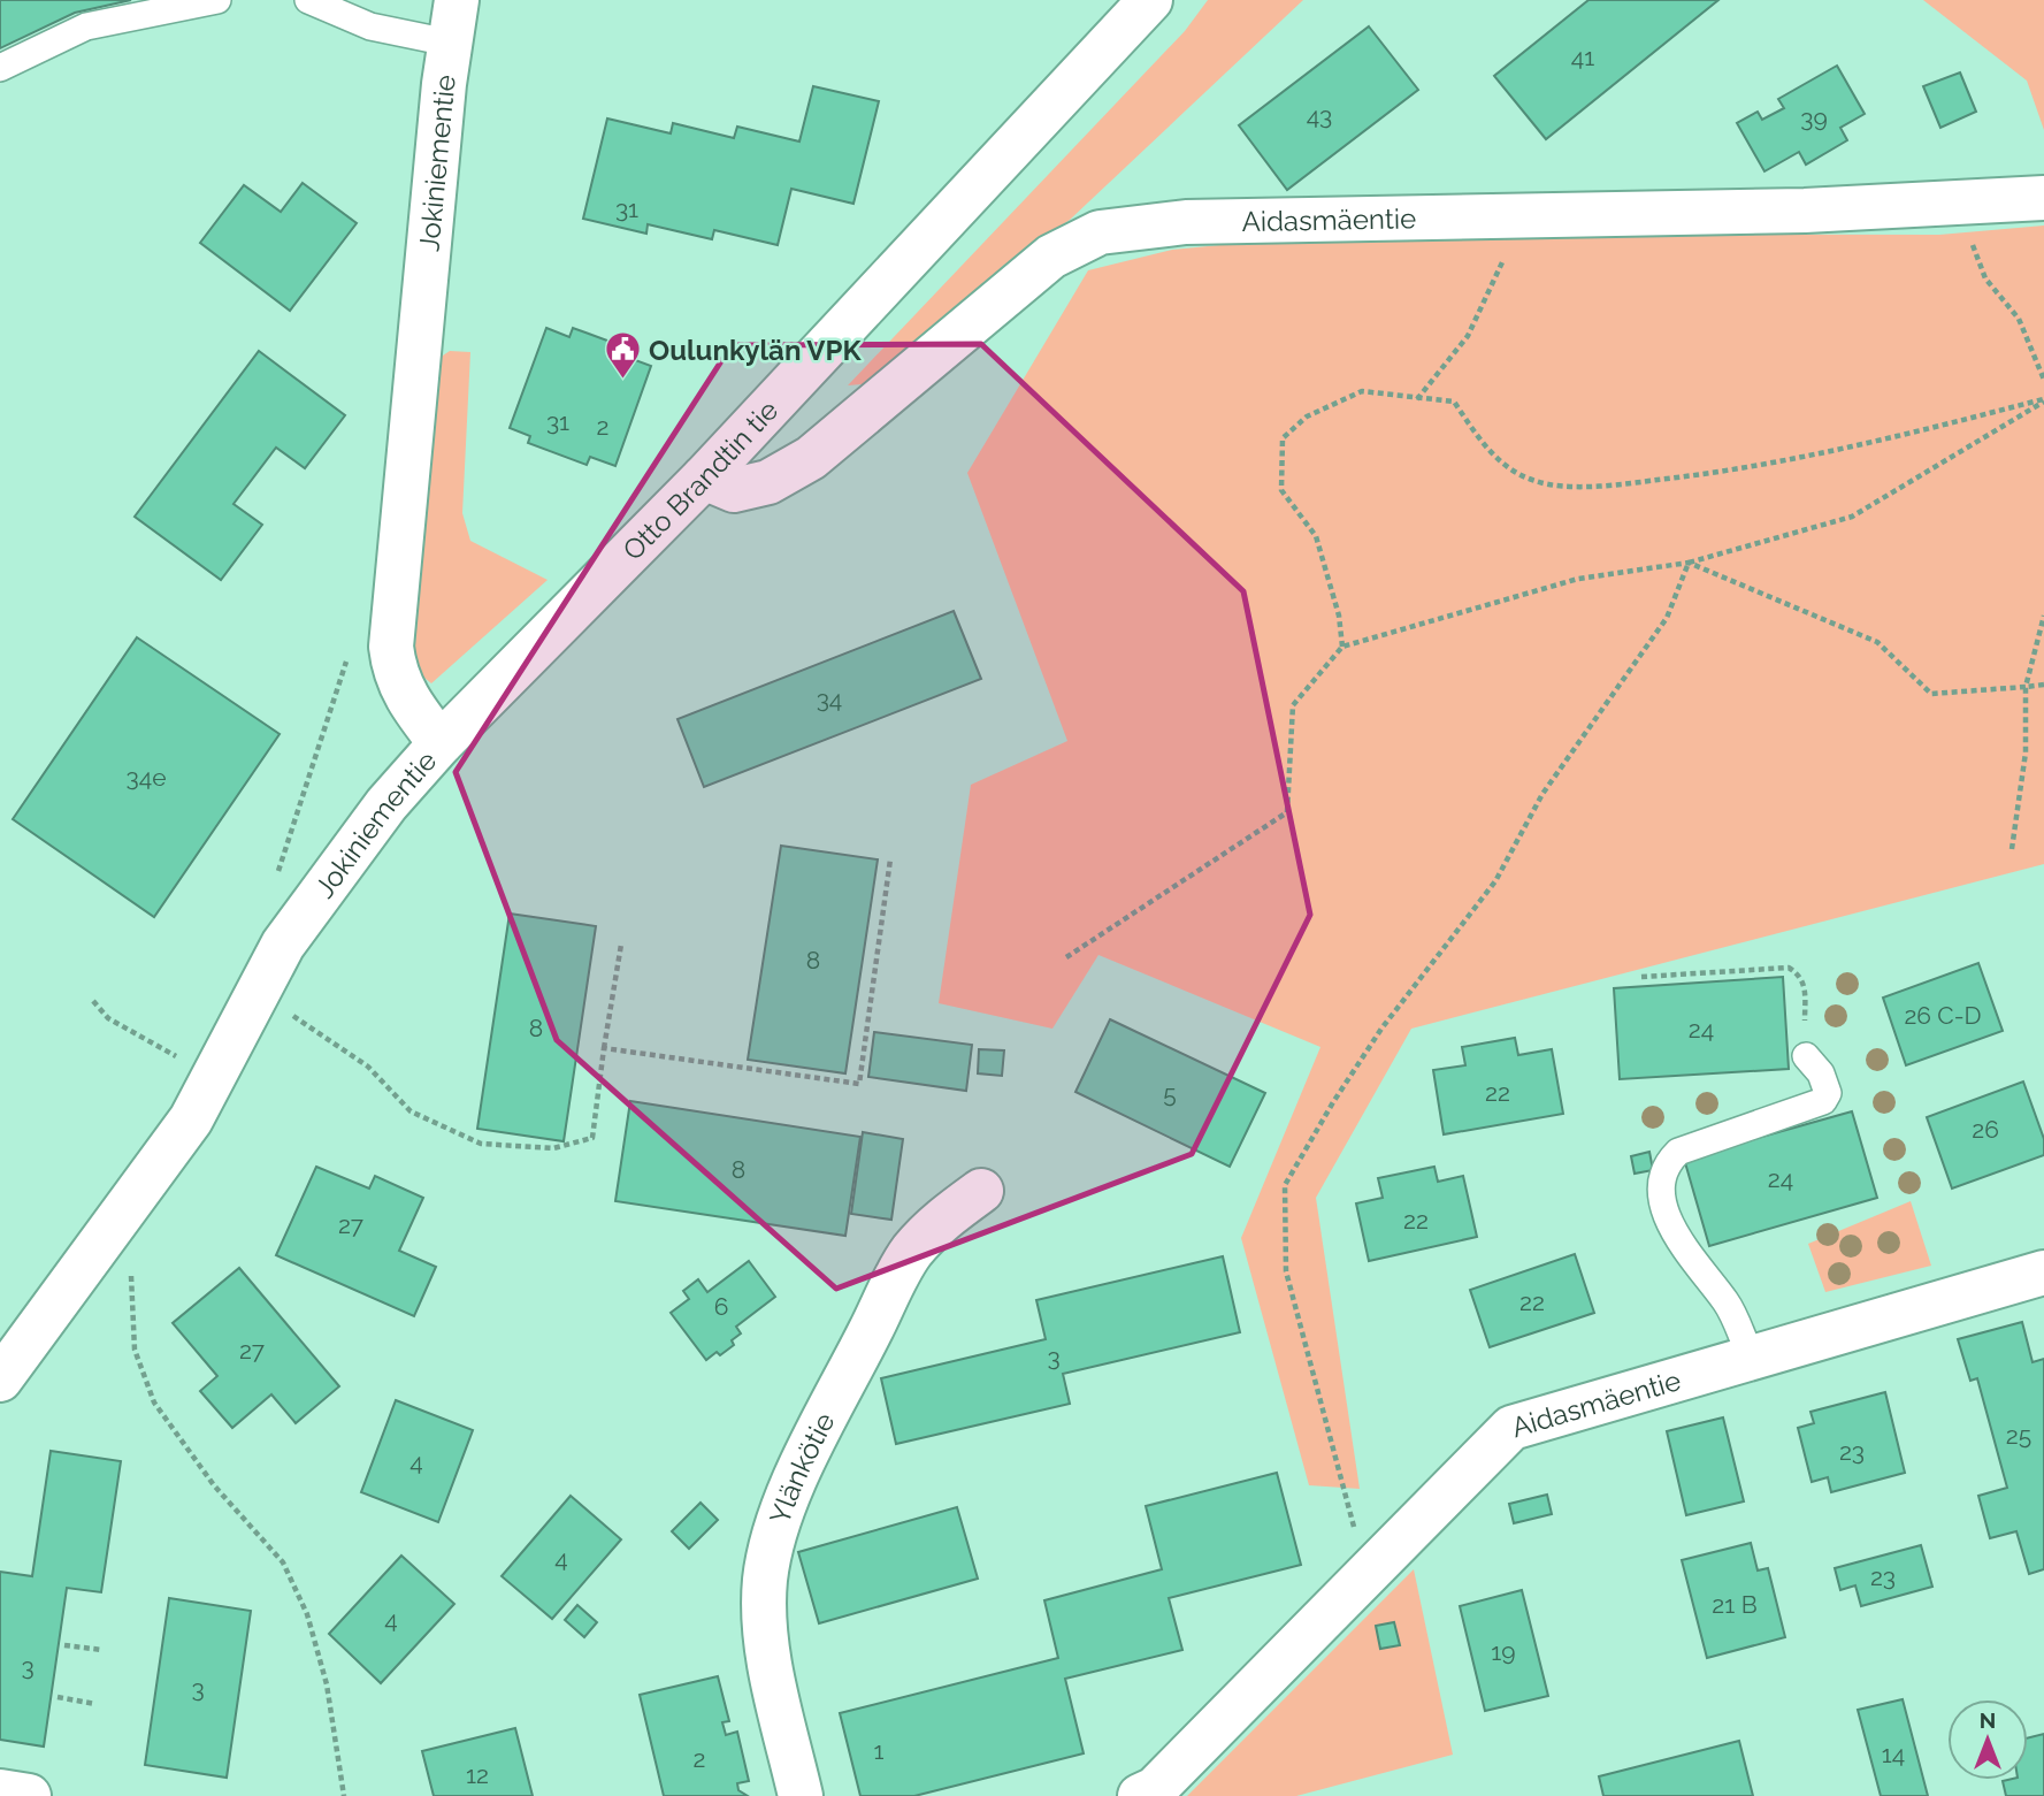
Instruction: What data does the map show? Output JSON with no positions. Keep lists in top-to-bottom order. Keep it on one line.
{"streets":{"street":["Jokiniementie","Aidasmäentie","Otto Brandtin tie","Ylänkötie"]},"crossings":[["Jokiniementie","Otto Brandtin tie"],["Aidasmäentie","Otto Brandtin tie"]],"places":{"public building":["Oulunkylän VPK"]},"house_numbers":["41","43","39","31","31","2","34","34e","8","26 C-D","8","24","22","5","26","8","24","22","27","22","6","27","3","25","23","4","4","23","21 B","4","19","3","3","1","14","2","12"],"north":"top"}
